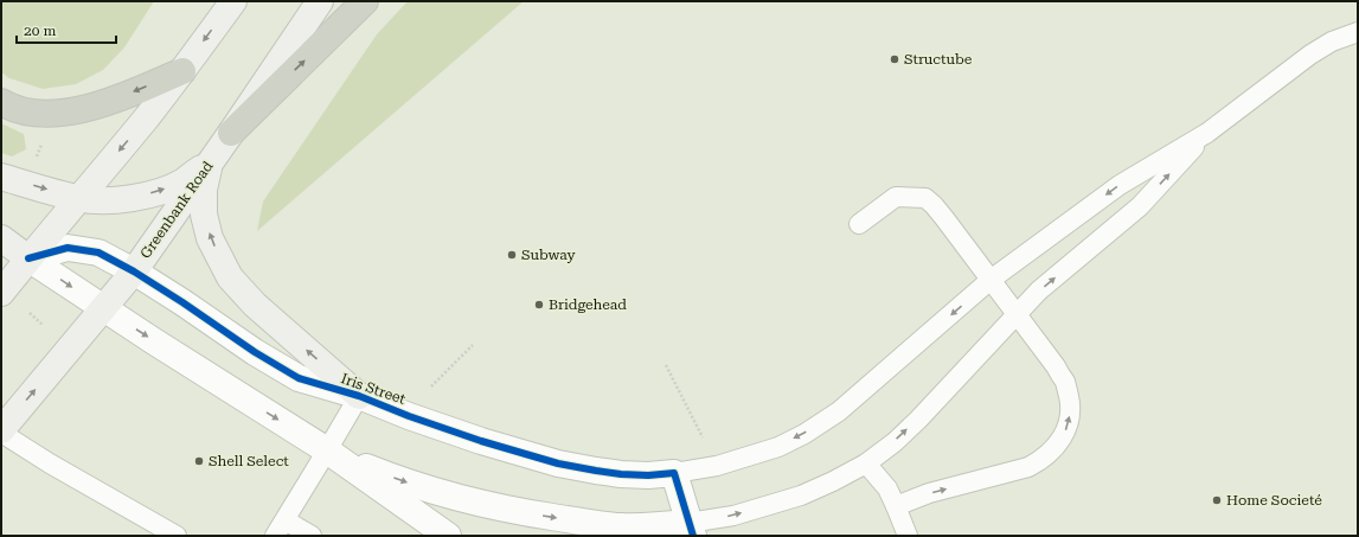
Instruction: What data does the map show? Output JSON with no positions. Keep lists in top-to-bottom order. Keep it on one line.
{"streets":{"main road":["Greenbank Road"],"street":["Iris Street"]},"crossings":[["Greenbank Road","Iris Street"]],"places":["Structube","Subway","Bridgehead","Shell Select","Home Societé"],"scale_bar":"20 m"}
